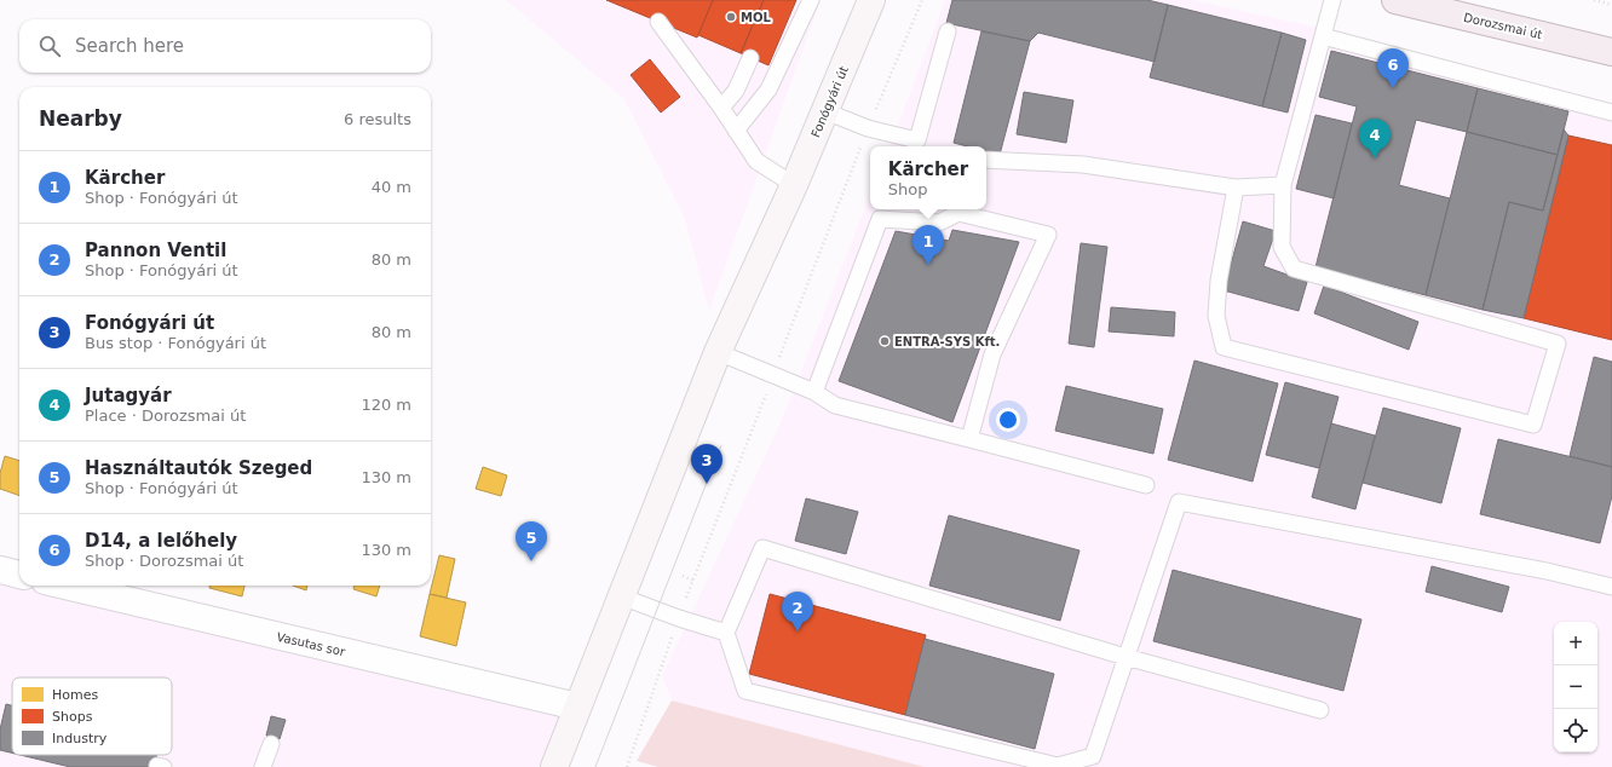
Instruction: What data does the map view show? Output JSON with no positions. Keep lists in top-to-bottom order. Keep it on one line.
{"streets":{"main road":["Dorozsmai út"],"street":["Fonógyári út","Vasutas sor"]},"crossings":[["Fonógyári út","Vasutas sor"]],"places":["MOL","ENTRA-SYS Kft."],"legend":["Homes","Shops","Industry"],"page":{"search":"Search here","pins":["6","4","1","3","5","2"],"heading":["Nearby","6 results"],"popup":["Kärcher","Shop"],"list":[{"mark":"1","name":"Kärcher","note":"Shop · Fonógyári út","value":"40 m"},{"mark":"2","name":"Pannon Ventil","note":"Shop · Fonógyári út","value":"80 m"},{"mark":"3","name":"Fonógyári út","note":"Bus stop · Fonógyári út","value":"80 m"},{"mark":"4","name":"Jutagyár","note":"Place · Dorozsmai út","value":"120 m"},{"mark":"5","name":"Használtautók Szeged","note":"Shop · Fonógyári út","value":"130 m"},{"mark":"6","name":"D14, a lelőhely","note":"Shop · Dorozsmai út","value":"130 m"}],"map_buttons":["+","−"]}}
